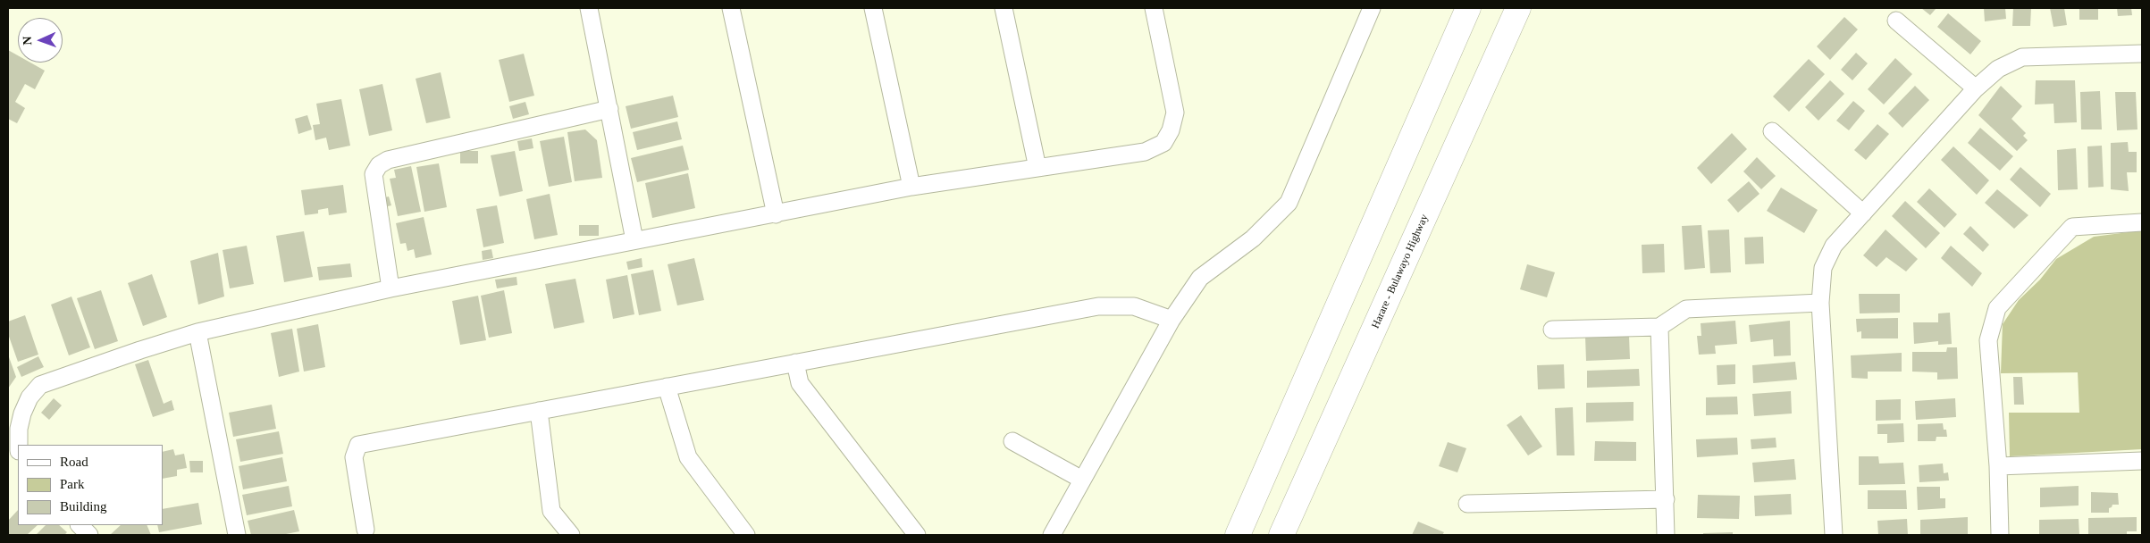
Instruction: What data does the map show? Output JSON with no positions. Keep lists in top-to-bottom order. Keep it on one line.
{"streets":{"highway":["Harare - Bulawayo Highway"]},"legend":["Road","Park","Building"],"north":"left"}
